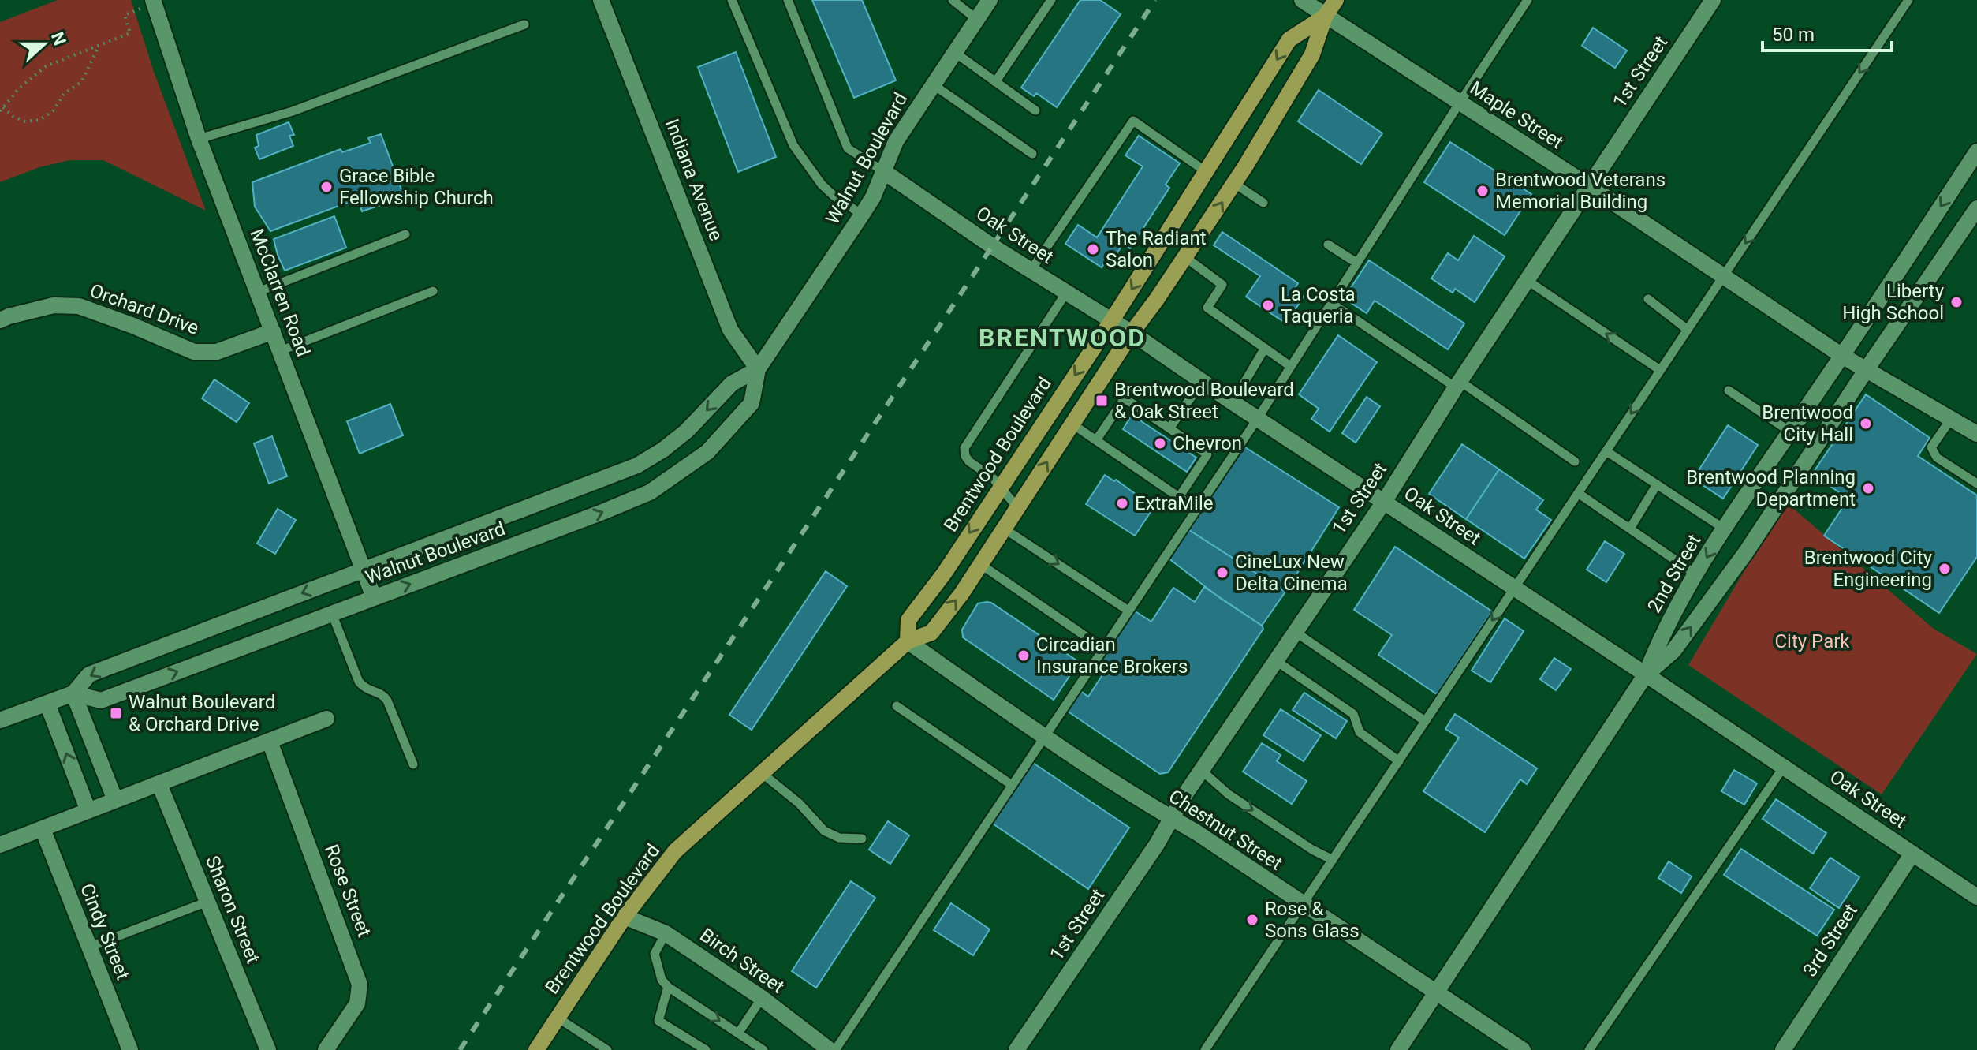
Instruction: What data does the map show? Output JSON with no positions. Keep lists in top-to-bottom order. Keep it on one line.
{"streets":{"main road":["Brentwood Boulevard"],"street":["1st Street","Maple Street","Walnut Boulevard","Indiana Avenue","Oak Street","McClarren Road","Orchard Drive","2nd Street","Chestnut Street","Rose Street","Sharon Street","Cindy Street","3rd Street","Birch Street"]},"crossings":[["1st Street","Maple Street"],["1st Street","Oak Street"],["1st Street","Chestnut Street"],["Maple Street","Brentwood Boulevard"],["Maple Street","2nd Street"],["Walnut Boulevard","Indiana Avenue"],["Walnut Boulevard","Oak Street"],["Walnut Boulevard","McClarren Road"],["Oak Street","Brentwood Boulevard"],["Oak Street","2nd Street"],["Oak Street","3rd Street"],["McClarren Road","Orchard Drive"],["Brentwood Boulevard","Chestnut Street"],["Brentwood Boulevard","Birch Street"],["2nd Street","Chestnut Street"]],"districts":["BRENTWOOD"],"parks":["City Park"],"places":{"other":["Grace Bible Fellowship Church","Brentwood Veterans Memorial Building","The Radiant Salon","Liberty High School","La Costa Taqueria","Brentwood City Hall","Chevron","Brentwood Planning Department","ExtraMile","Brentwood City Engineering","CineLux New Delta Cinema","Circadian Insurance Brokers","Rose & Sons Glass"],"transit":["Brentwood Boulevard & Oak Street","Walnut Boulevard & Orchard Drive"]},"scale_bar":"50 m","north":"right"}
